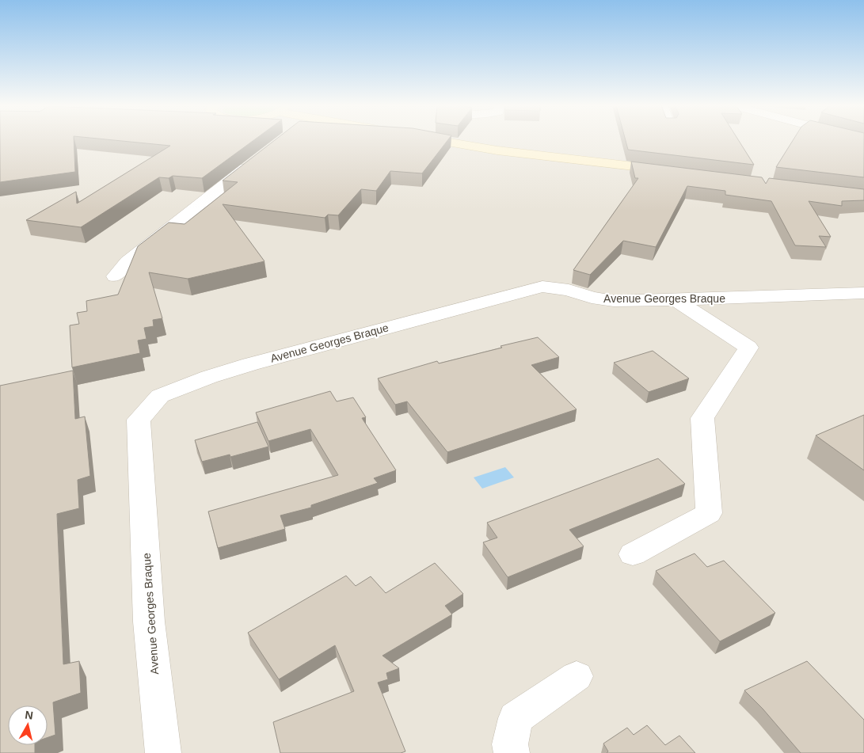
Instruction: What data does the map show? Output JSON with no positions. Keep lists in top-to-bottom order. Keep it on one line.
{"streets":{"street":["Avenue Georges Braque"]},"north":"top"}
